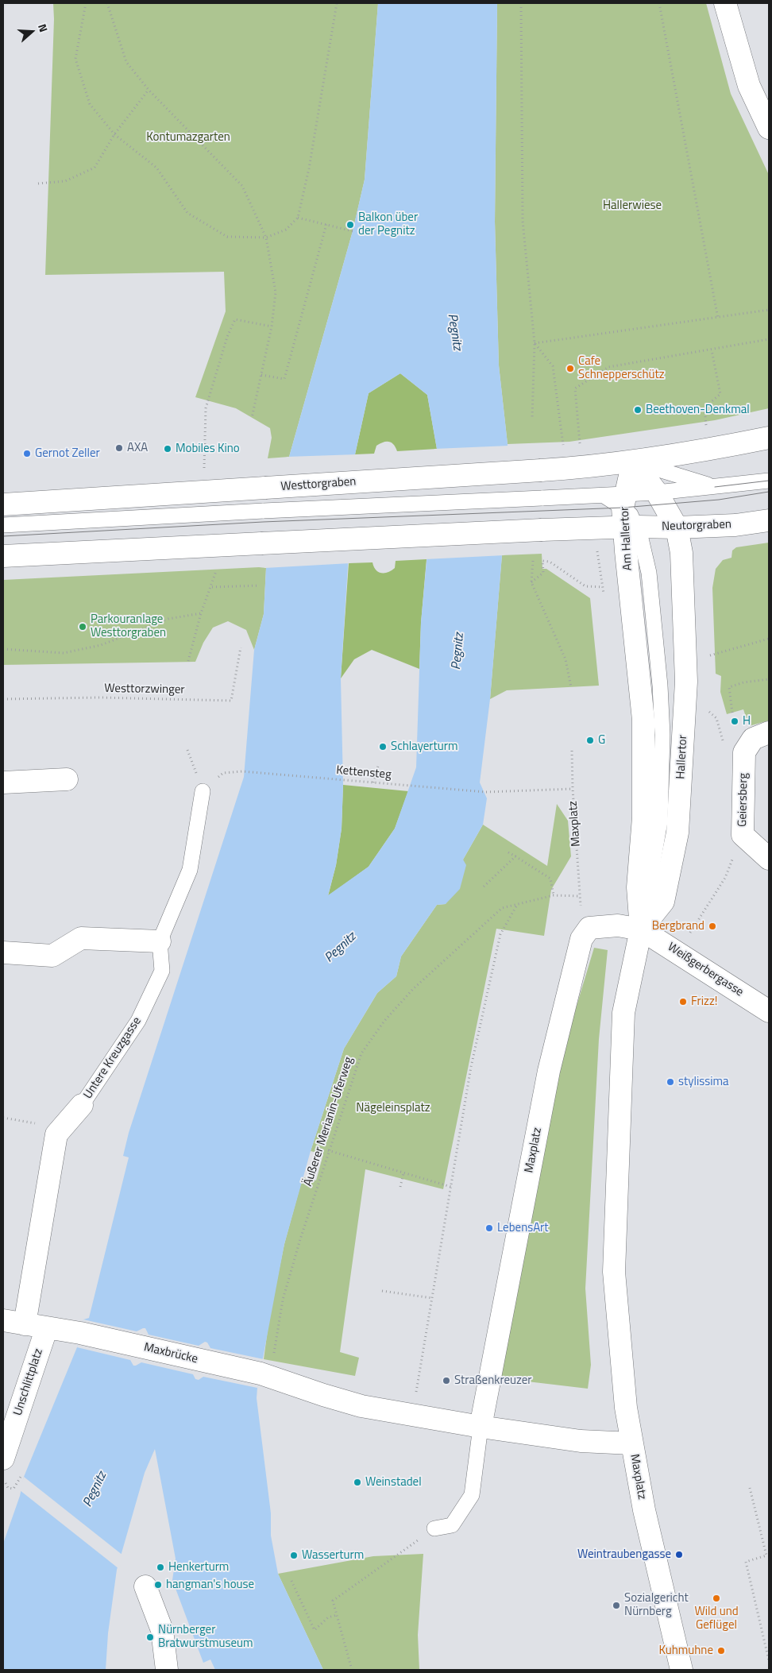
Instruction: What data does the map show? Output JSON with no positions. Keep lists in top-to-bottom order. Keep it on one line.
{"streets":{"street":["Westtorgraben","Neutorgraben","Am Hallertor","Hallertor","Geiersberg","Maxplatz","Weißgerbergasse","Untere Kreuzgasse","Maxbrücke","Unschlittplatz"],"path":["Westtorzwinger","Kettensteg","Äußerer Merianin-Uferweg"]},"crossings":[["Westtorgraben","Am Hallertor"],["Neutorgraben","Am Hallertor"],["Am Hallertor","Hallertor"],["Am Hallertor","Maxplatz"],["Hallertor","Maxplatz"],["Kettensteg","Maxplatz"],["Maxplatz","Weißgerbergasse"],["Maxplatz","Äußerer Merianin-Uferweg"],["Äußerer Merianin-Uferweg","Maxbrücke"],["Maxbrücke","Unschlittplatz"]],"water":["Pegnitz"],"parks":["Kontumazgarten","Hallerwiese","Nägeleinsplatz"],"places":["Balkon über der Pegnitz","Cafe Schnepperschütz","Beethoven-Denkmal","AXA","Mobiles Kino","Gernot Zeller","Parkouranlage Westtorgraben","H","G","Schlayerturm","Bergbrand","Frizz!","stylissima","LebensArt","Straßenkreuzer","Weinstadel","Weintraubengasse","Wasserturm","Henkerturm","hangman's house","Wild und Geflügel","Sozialgericht Nürnberg","Nürnberger Bratwurstmuseum","Kuhmuhne"],"north":"right"}
